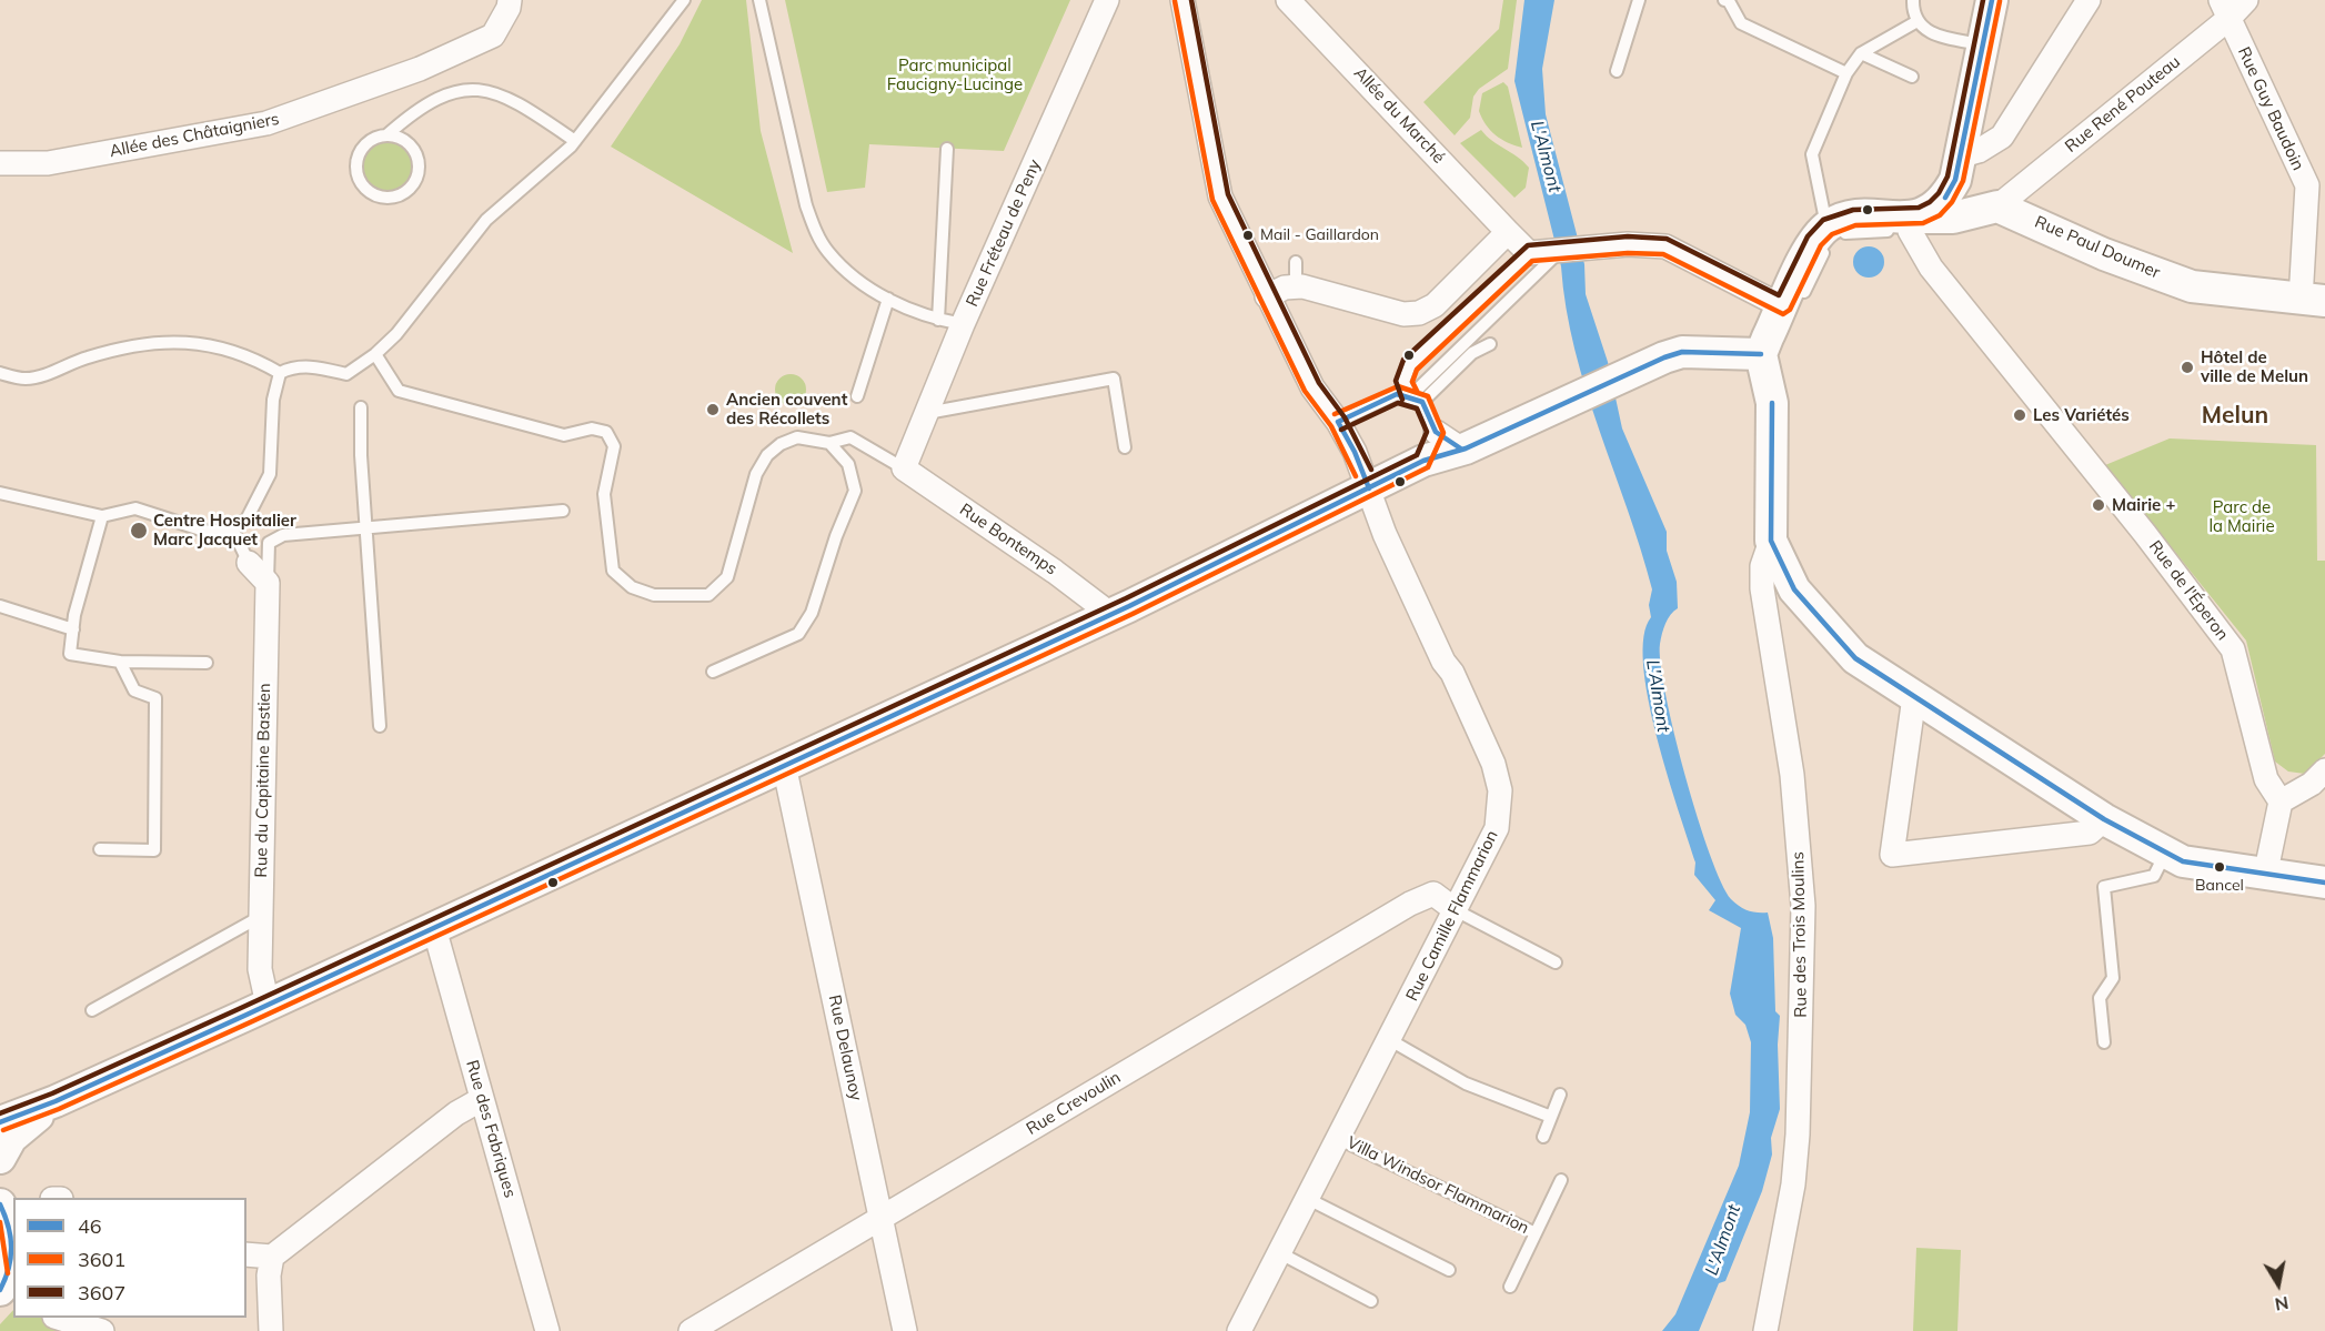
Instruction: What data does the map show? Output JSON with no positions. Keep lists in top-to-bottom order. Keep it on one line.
{"streets":{"main road":["Rue Paul Doumer"],"street":["Rue René Pouteau","Rue Guy Baudoin","Allée du Marché","Allée des Châtaigniers","Rue Fréteau de Peny","Rue Bontemps","Rue de l'Éperon","Rue du Capitaine Bastien","Rue Camille Flammarion","Rue des Trois Moulins","Rue Delaunoy","Rue Crevoulin","Rue des Fabriques"],"lane":["Villa Windsor Flammarion"]},"crossings":[["Rue René Pouteau","Rue Guy Baudoin"],["Rue René Pouteau","Rue Paul Doumer"],["Rue Guy Baudoin","Rue Paul Doumer"],["Rue Fréteau de Peny","Rue Bontemps"],["Rue Camille Flammarion","Rue Crevoulin"],["Rue Camille Flammarion","Villa Windsor Flammarion"],["Rue Delaunoy","Rue Crevoulin"]],"districts":["Melun"],"water":["L'Almont"],"parks":["Parc municipal Faucigny-Lucinge","Parc de la Mairie"],"places":["Mail - Gaillardon","Hôtel de ville de Melun","Ancien couvent des Récollets","Les Variétés","Mairie +","Centre Hospitalier Marc Jacquet","Bancel"],"lines":["transit line 46","transit line 3607","transit line 3601"],"legend":["46","3601","3607"],"north":"bottom"}
